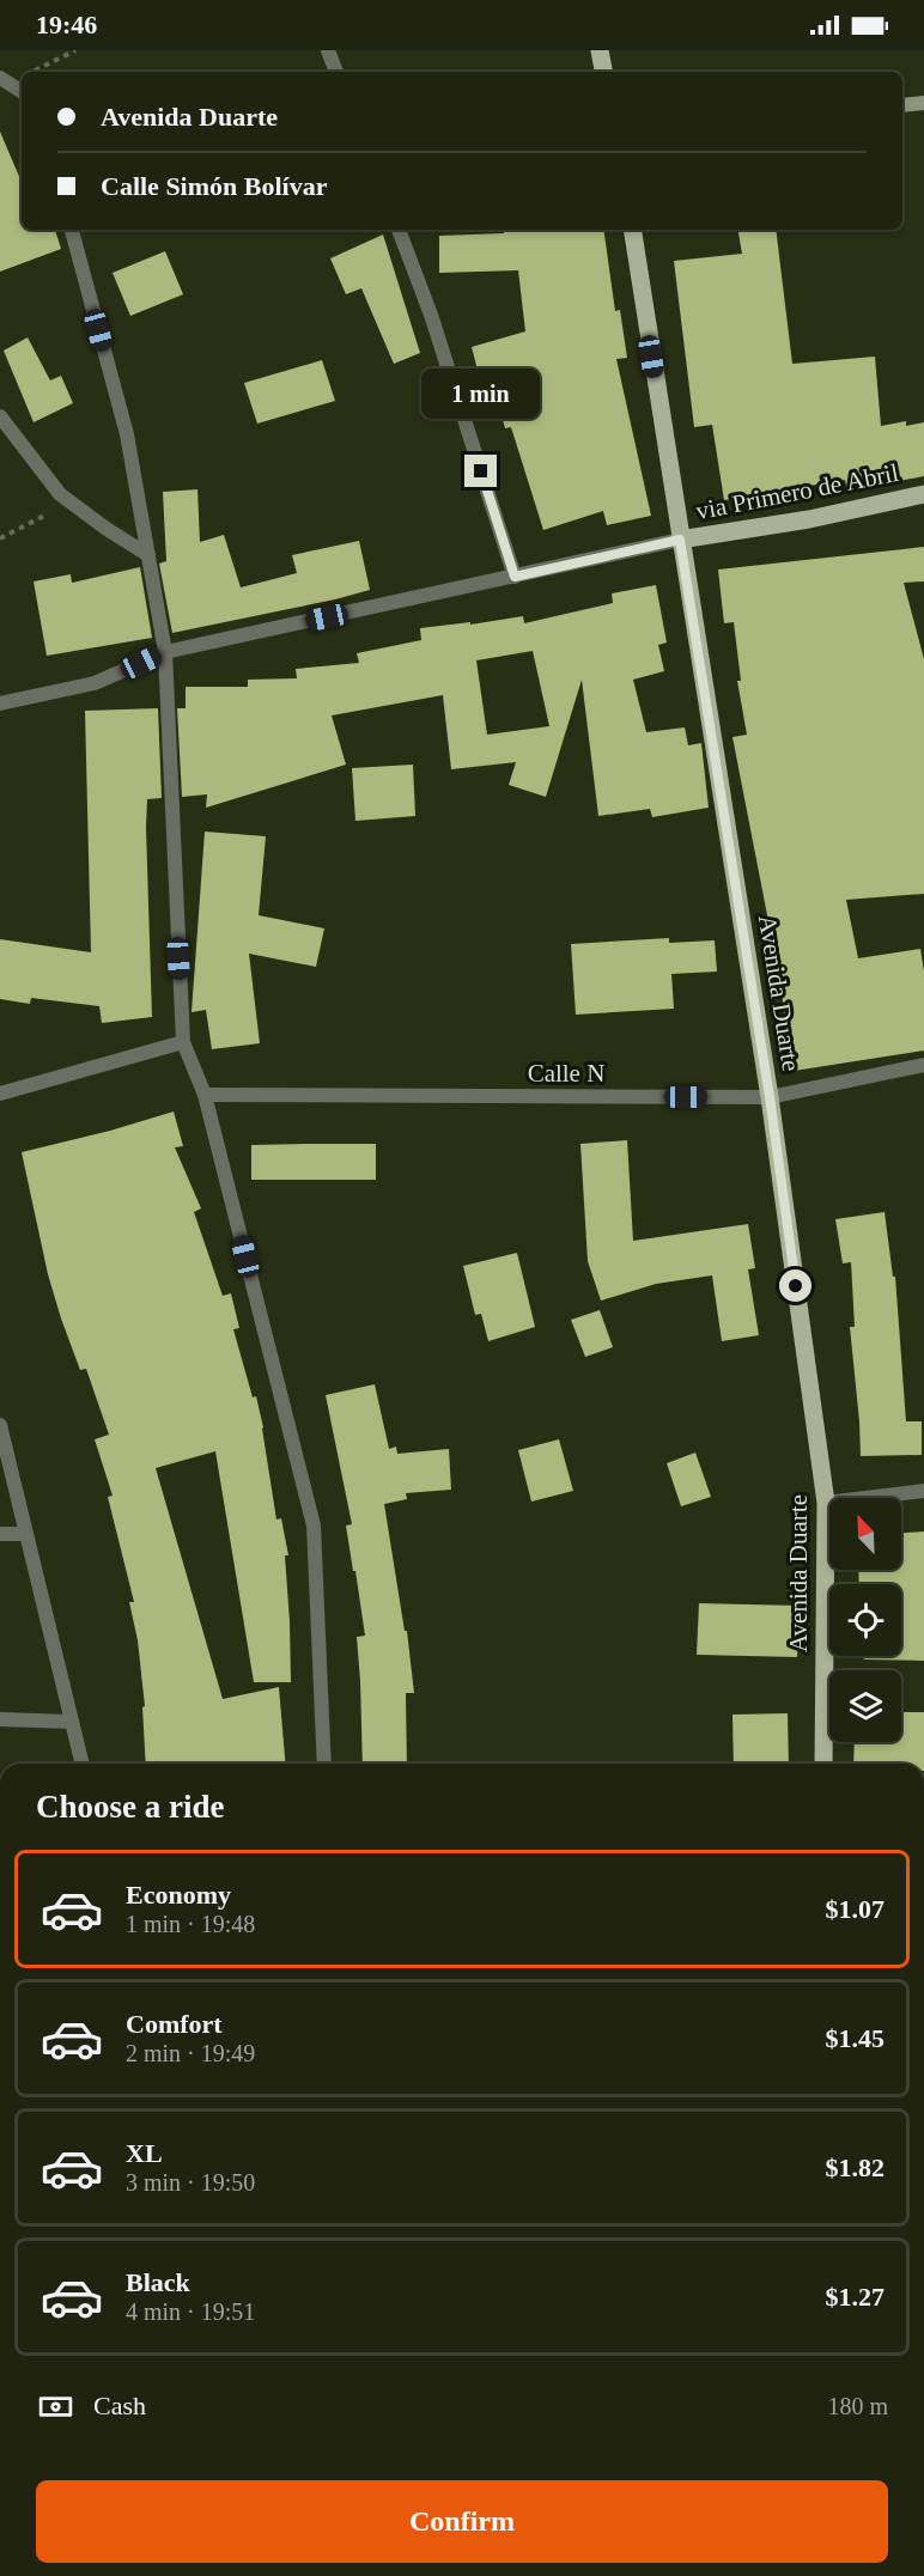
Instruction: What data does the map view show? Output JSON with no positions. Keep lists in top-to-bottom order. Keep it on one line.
{"streets":{"main road":["via Primero de Abril","Avenida Duarte"],"street":["Calle N"]},"crossings":[["via Primero de Abril","Avenida Duarte"],["Avenida Duarte","Calle N"]],"north":"top left","page":{"status":"19:46","banner":["Avenida Duarte","Calle Simón Bolívar"],"bubble":"1 min","heading":"Choose a ride","list":[{"name":"Economy","note":"1 min · 19:48","value":"$1.07"},{"name":"Comfort","note":"2 min · 19:49","value":"$1.45"},{"name":"XL","note":"3 min · 19:50","value":"$1.82"},{"name":"Black","note":"4 min · 19:51","value":"$1.27"}],"pay":["Cash","180 m"],"buttons":"Confirm"}}
